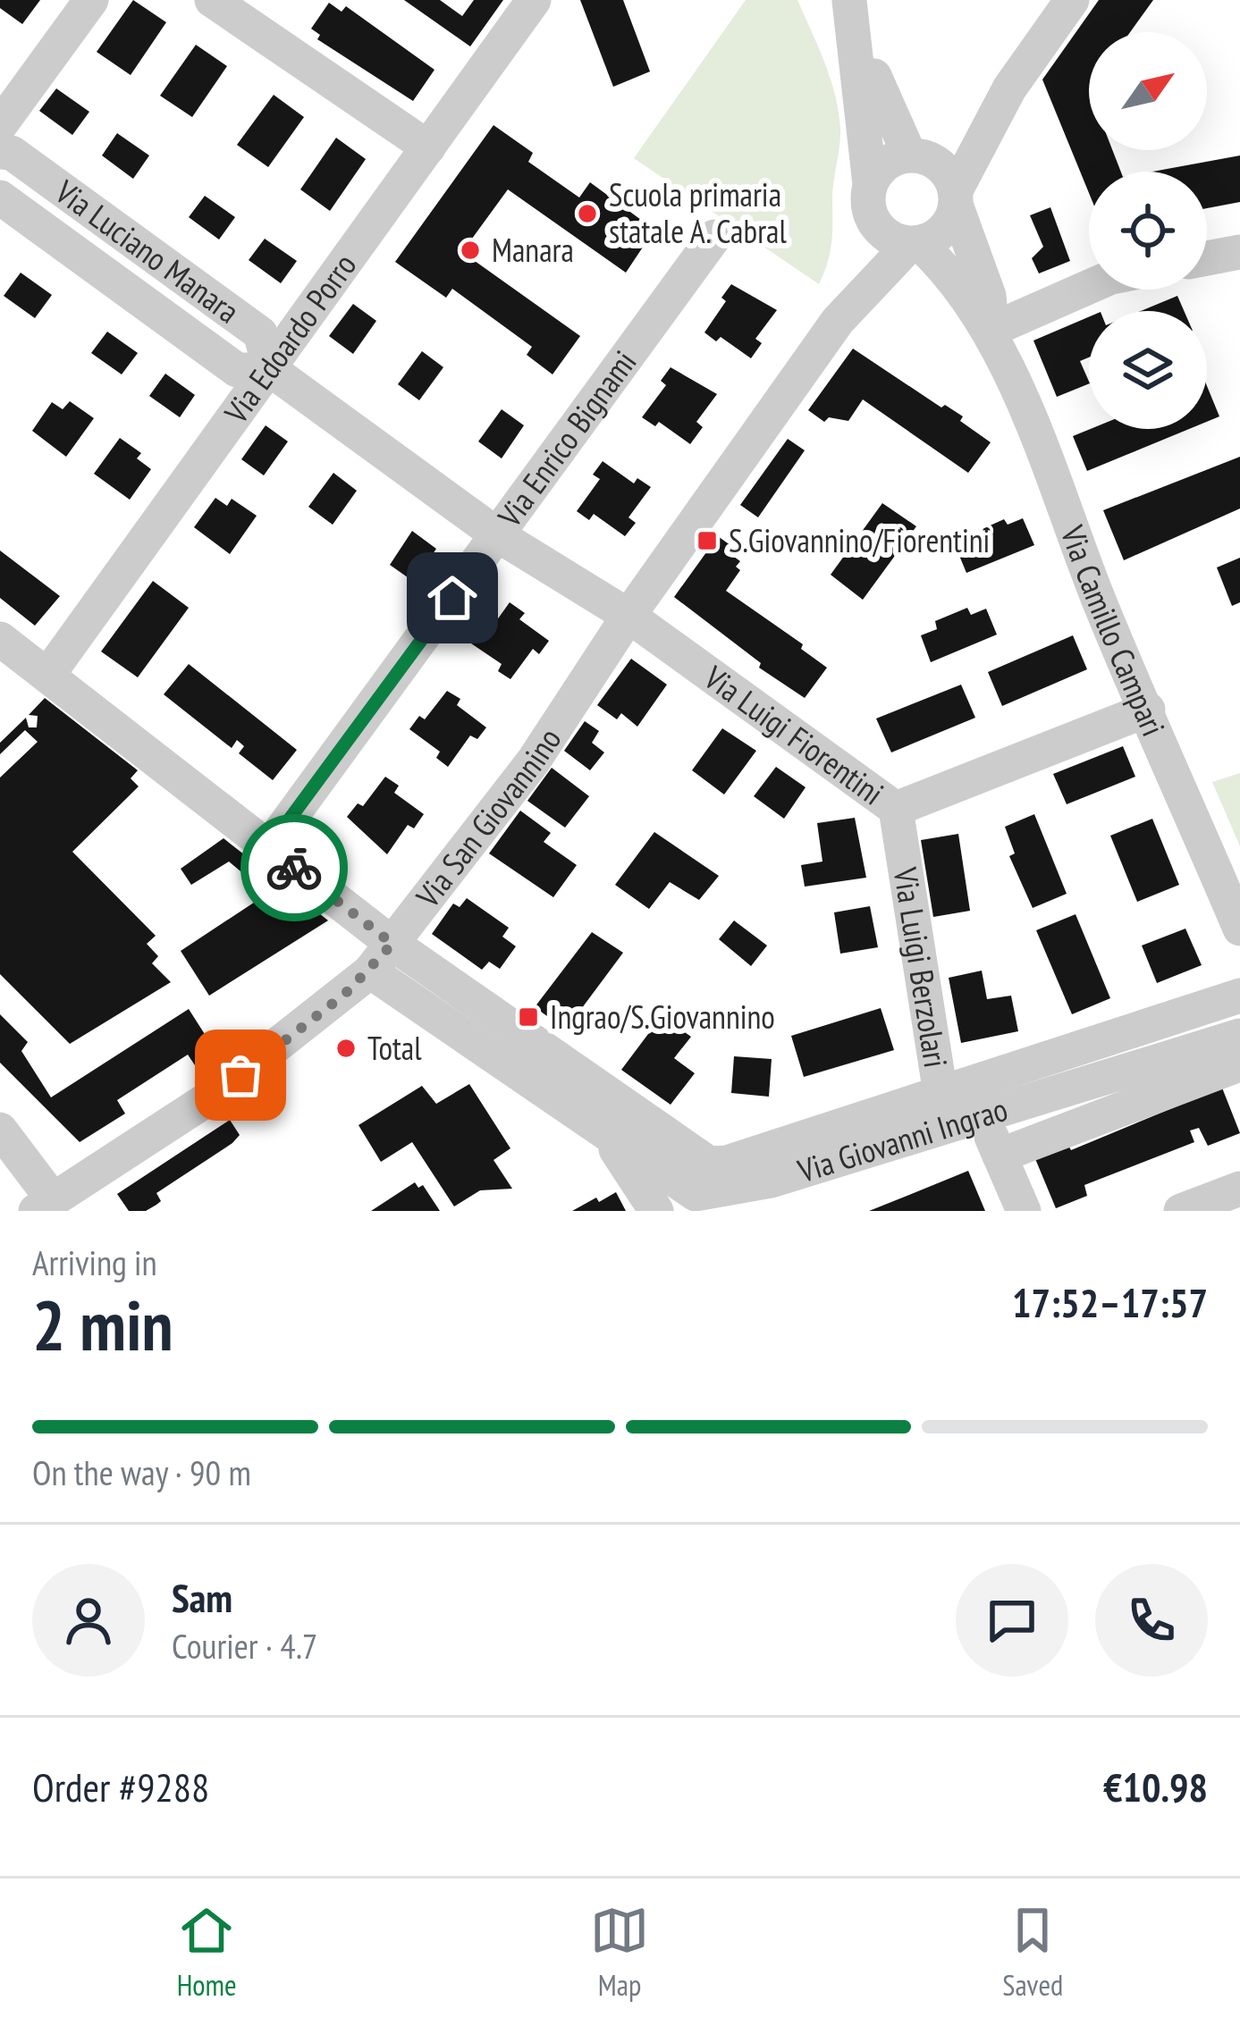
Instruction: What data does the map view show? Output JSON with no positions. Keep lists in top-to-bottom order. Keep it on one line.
{"streets":{"street":["Via Luciano Manara","Via Edoardo Porro","Via Enrico Bignami","Via Camillo Campari","Via Luigi Fiorentini","Via San Giovannino","Via Luigi Berzolari","Via Giovanni Ingrao"]},"crossings":[["Via Luciano Manara","Via Edoardo Porro"],["Via Luciano Manara","Via Enrico Bignami"],["Via Luciano Manara","Via Luigi Fiorentini"],["Via Luciano Manara","Via San Giovannino"],["Via Camillo Campari","Via Luigi Fiorentini"],["Via Camillo Campari","Via San Giovannino"],["Via Luigi Fiorentini","Via San Giovannino"],["Via Luigi Fiorentini","Via Luigi Berzolari"],["Via Luigi Berzolari","Via Giovanni Ingrao"]],"places":{"other":["Scuola primaria statale A. Cabral","Manara","Total"],"transit":["S.Giovannino/Fiorentini","Ingrao/S.Giovannino"]},"north":"top right","page":{"heading":["2 min","Arriving in","17:52–17:57"],"panel":["Sam","Courier · 4.7","Order #9288","€10.98"],"bar":"On the way · 90 m","tabs":["Home","Map","Saved"]}}
